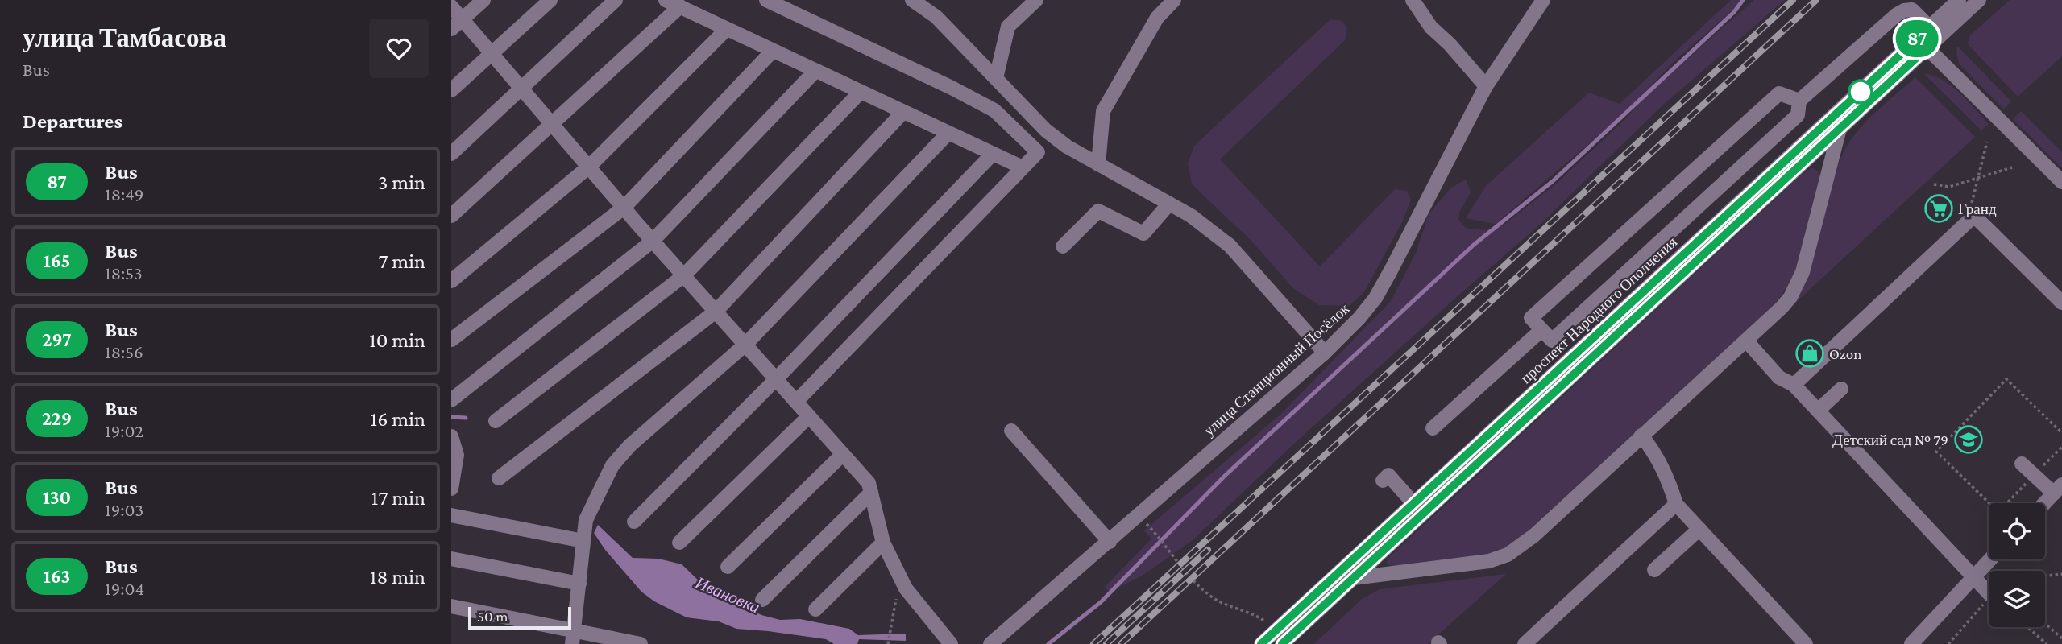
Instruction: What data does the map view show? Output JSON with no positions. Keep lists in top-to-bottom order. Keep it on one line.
{"streets":{"street":["проспект Народного Ополчения","улица Станционный Посёлок"]},"water":["Ивановка"],"places":{"supermarket":["Гранд"],"shop":["Ozon"],"school or university":["Детский сад № 79"]},"lines":["bus line 87"],"scale_bar":"50 m","page":{"heading":[["улица Тамбасова","Bus"],"Departures"],"on_map":"87","list":[{"mark":"87","name":"Bus","note":"18:49","value":"3 min"},{"mark":"165","name":"Bus","note":"18:53","value":"7 min"},{"mark":"297","name":"Bus","note":"18:56","value":"10 min"},{"mark":"229","name":"Bus","note":"19:02","value":"16 min"},{"mark":"130","name":"Bus","note":"19:03","value":"17 min"},{"mark":"163","name":"Bus","note":"19:04","value":"18 min"}],"scale":"50 m"}}
